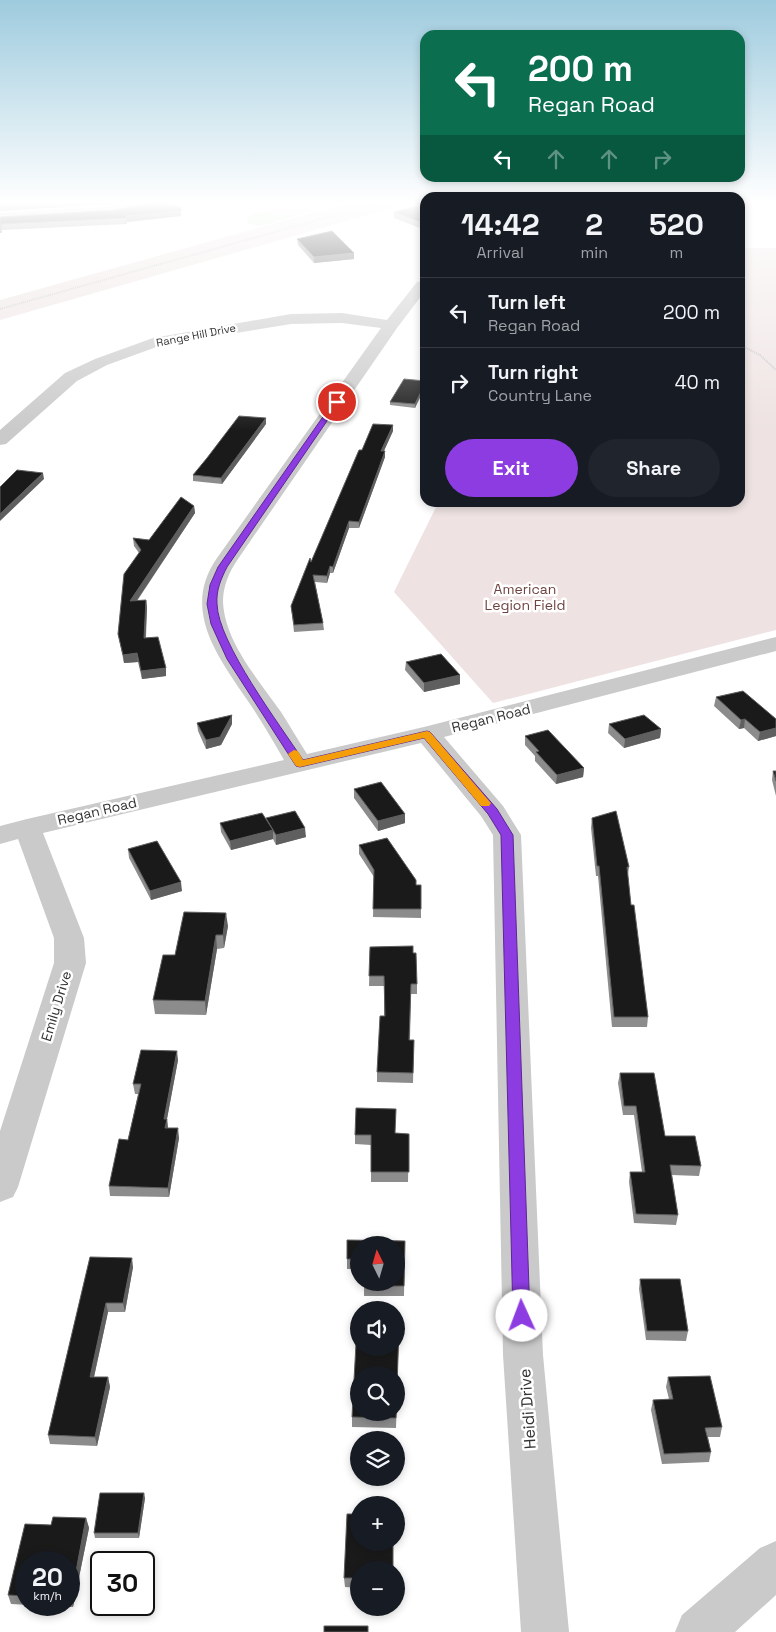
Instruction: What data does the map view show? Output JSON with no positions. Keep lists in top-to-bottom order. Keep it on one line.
{"streets":{"street":["Range Hill Drive","Regan Road","Emily Drive","Heidi Drive"]},"crossings":[["Regan Road","Emily Drive"],["Regan Road","Heidi Drive"]],"parks":["American Legion Field"],"north":"top","page":{"turn":["200 m","Regan Road"],"eta":["14:42","Arrival","2","min","520","m"],"list":[{"name":"Turn left","note":"Regan Road","value":"200 m"},{"name":"Turn right","note":"Country Lane","value":"40 m"}],"buttons":["Exit","Share"],"map_buttons":["+","−"],"speed":"20 km/h","limit":"30"}}
